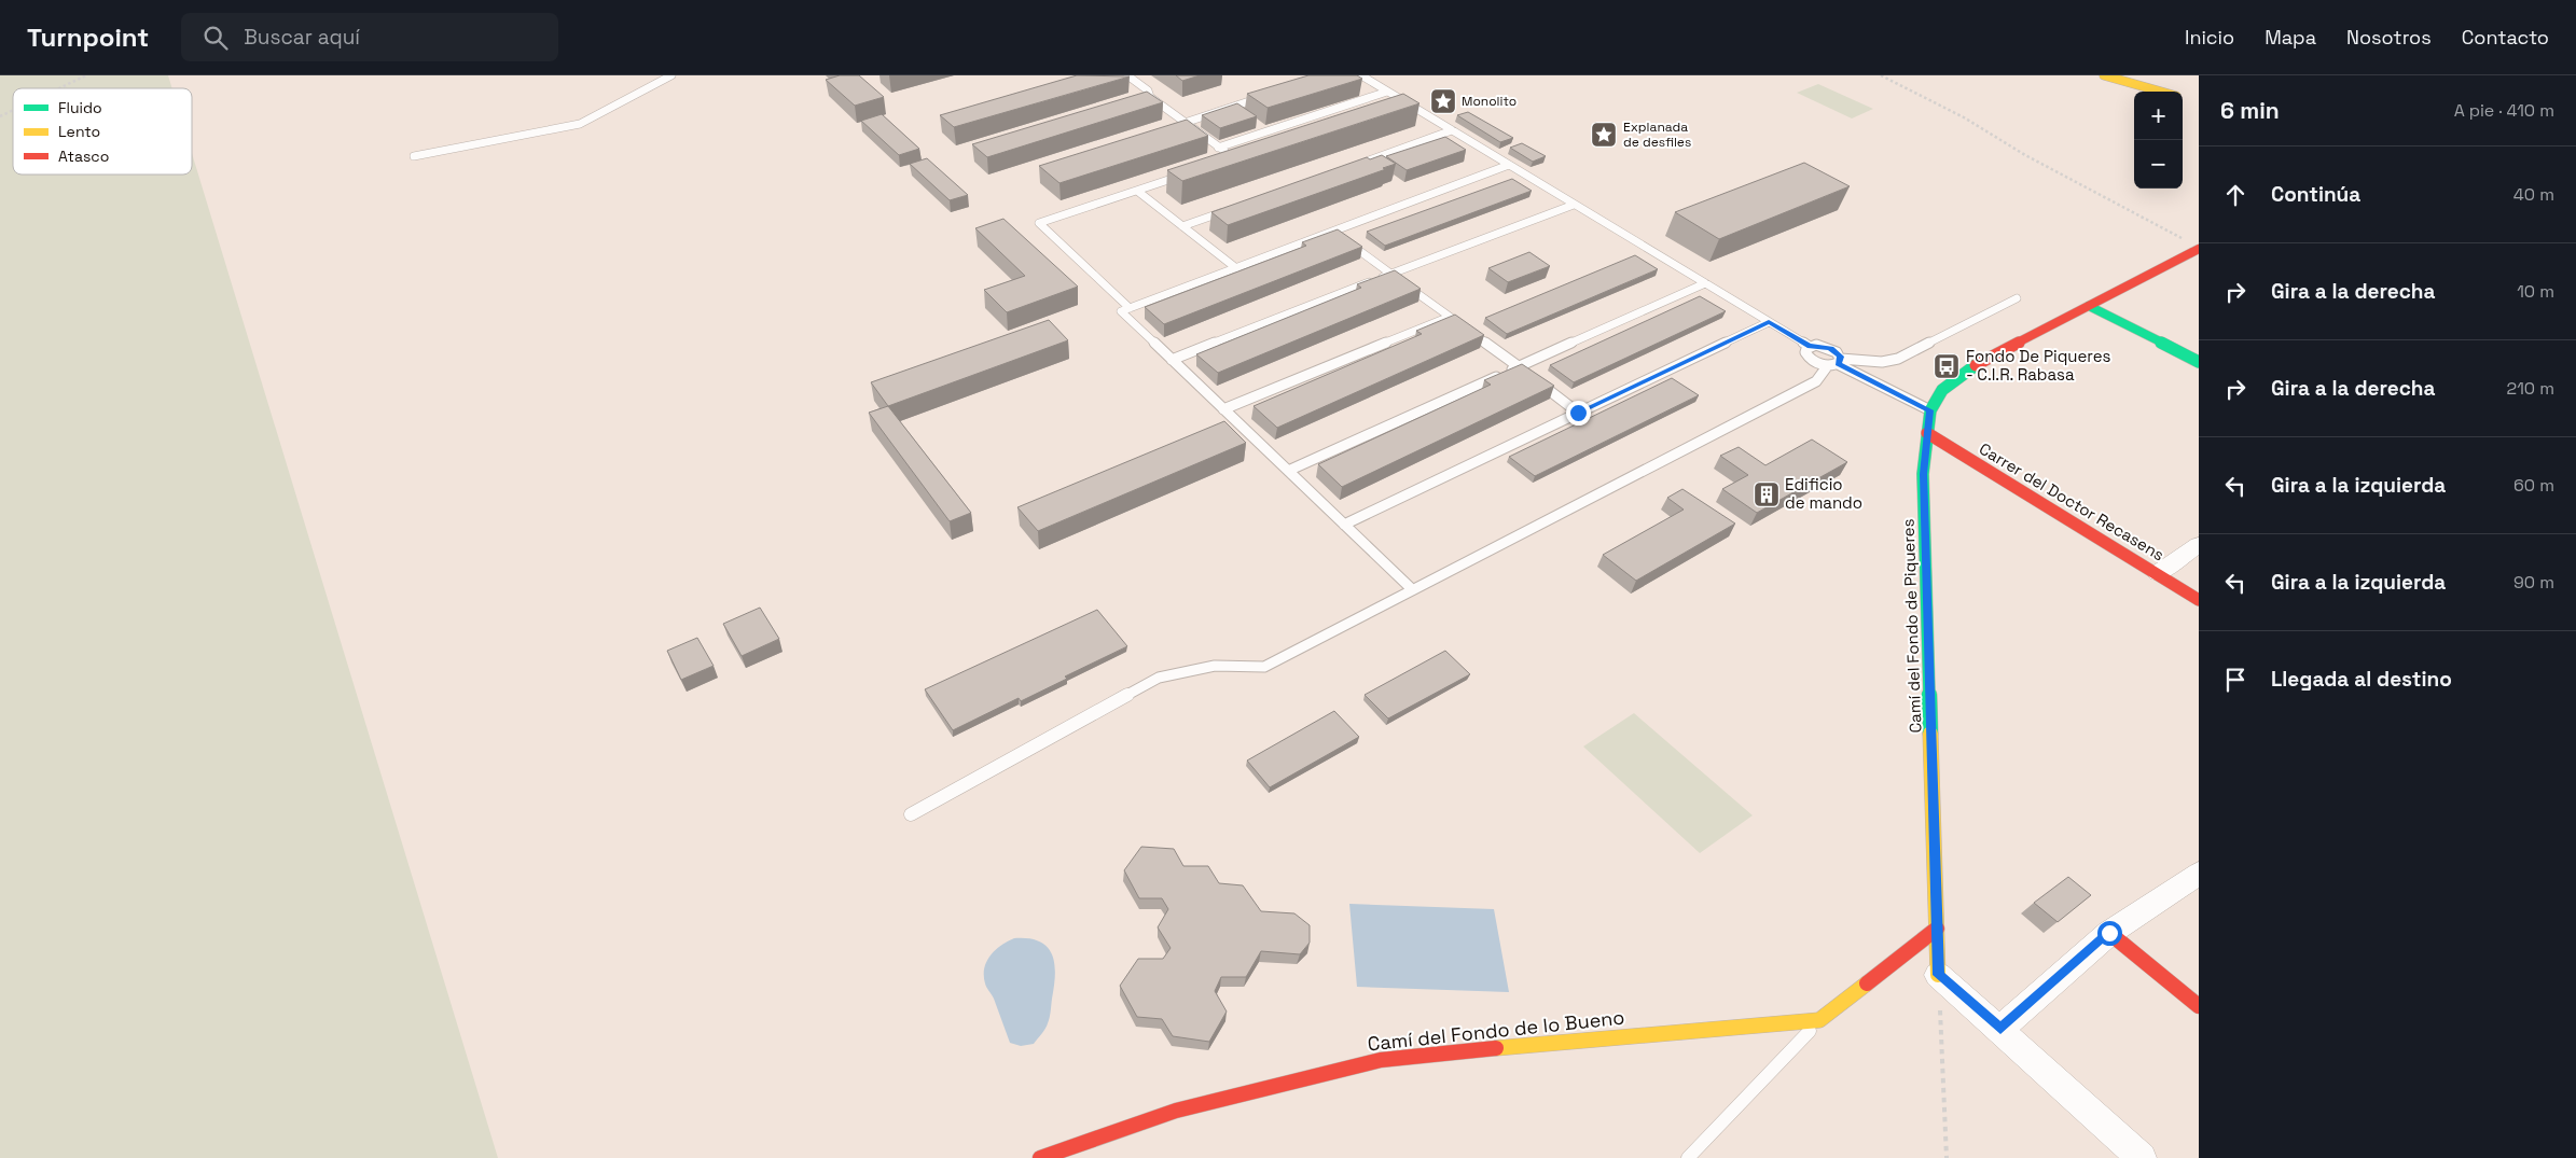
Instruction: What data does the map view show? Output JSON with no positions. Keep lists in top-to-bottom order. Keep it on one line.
{"streets":{"street":["Carrer del Doctor Recasens","Camí del Fondo de Piqueres","Camí del Fondo de lo Bueno"]},"crossings":[["Carrer del Doctor Recasens","Camí del Fondo de Piqueres"]],"places":{"place":["Monolito","Explanada de desfiles"],"bus stop":["Fondo De Piqueres - C.I.R. Rabasa"],"building":["Edificio de mando"]},"legend":["Fluido","Lento","Atasco"],"page":{"header":"Turnpoint","search":"Buscar aquí","nav":["Inicio","Mapa","Nosotros","Contacto"],"heading":["6 min","A pie · 410 m"],"map_buttons":["+","−"],"list":[["Continúa","40 m"],["Gira a la derecha","10 m"],["Gira a la derecha","210 m"],["Gira a la izquierda","60 m"],["Gira a la izquierda","90 m"],"Llegada al destino"]}}
